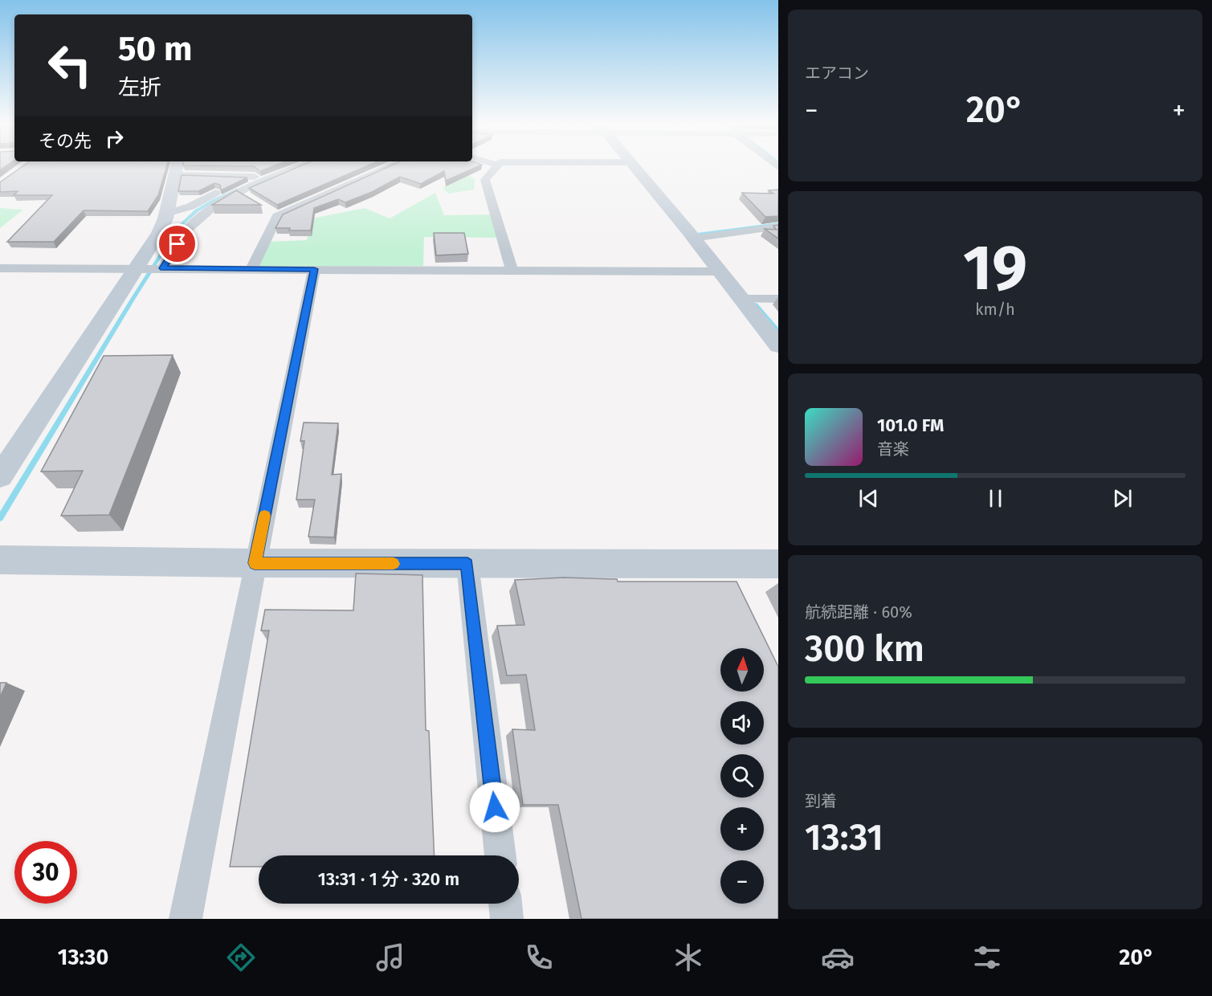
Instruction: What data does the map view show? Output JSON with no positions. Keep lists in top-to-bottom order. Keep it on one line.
{"north":"top","page":{"tile":["エアコン",["19","km/h"],["航続距離 · 60%","300 km"],["到着","13:31"]],"turn":["50 m","左折"],"heat":["−","20°","+"],"then":"その先","song":["101.0 FM","音楽"],"map_buttons":["+","−"],"limit":"30","trip":"13:31 · 1 分 · 320 m","tabs":["13:30","20°"]}}
